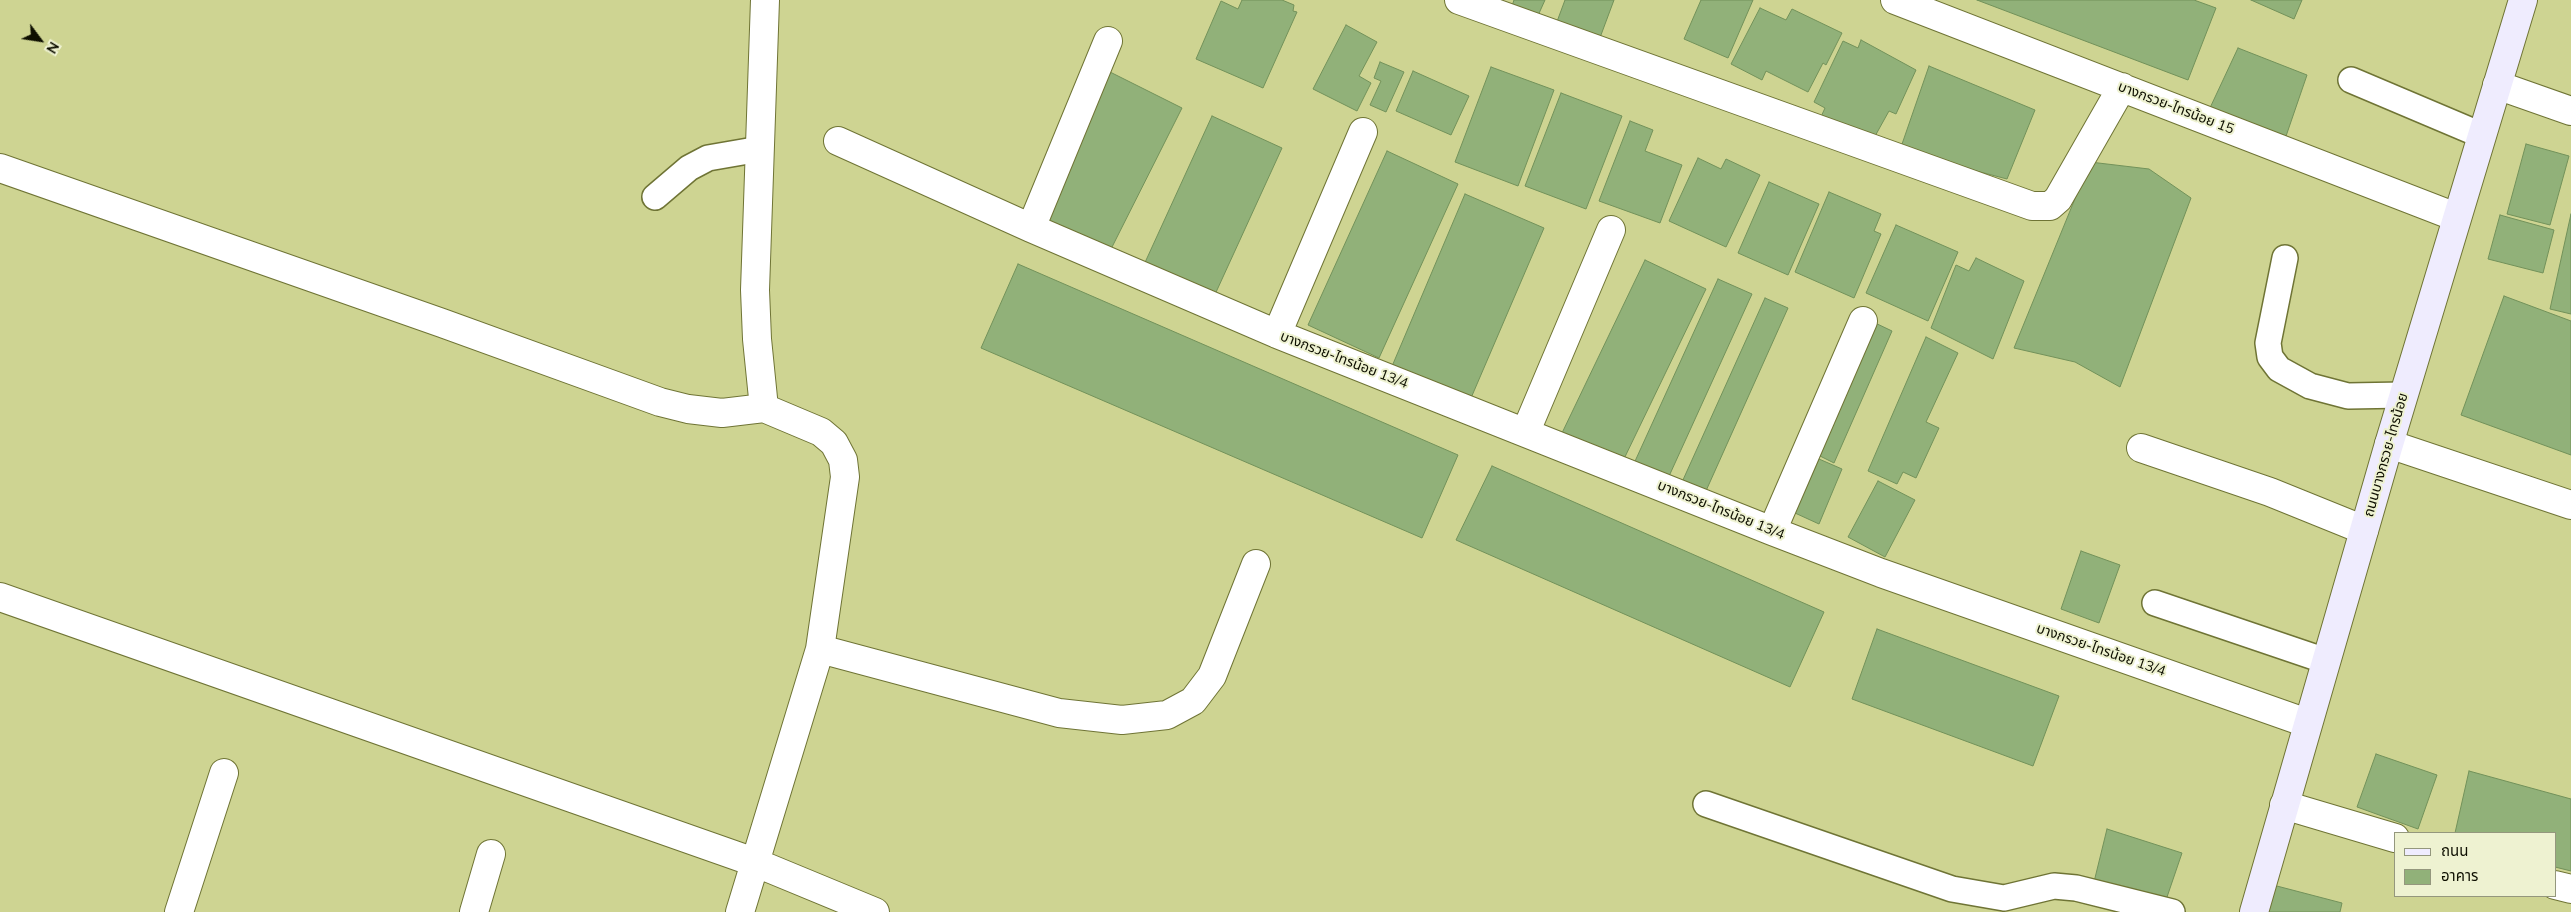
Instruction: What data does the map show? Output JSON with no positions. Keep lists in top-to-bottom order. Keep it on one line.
{"streets":{"main road":["ถนนบางกรวย-ไทรน้อย"],"street":["บางกรวย-ไทรน้อย 15","บางกรวย-ไทรน้อย 13/4"]},"crossings":[["บางกรวย-ไทรน้อย 15","ถนนบางกรวย-ไทรน้อย"],["บางกรวย-ไทรน้อย 13/4","ถนนบางกรวย-ไทรน้อย"]],"legend":["ถนน","อาคาร"],"north":"bottom right"}
